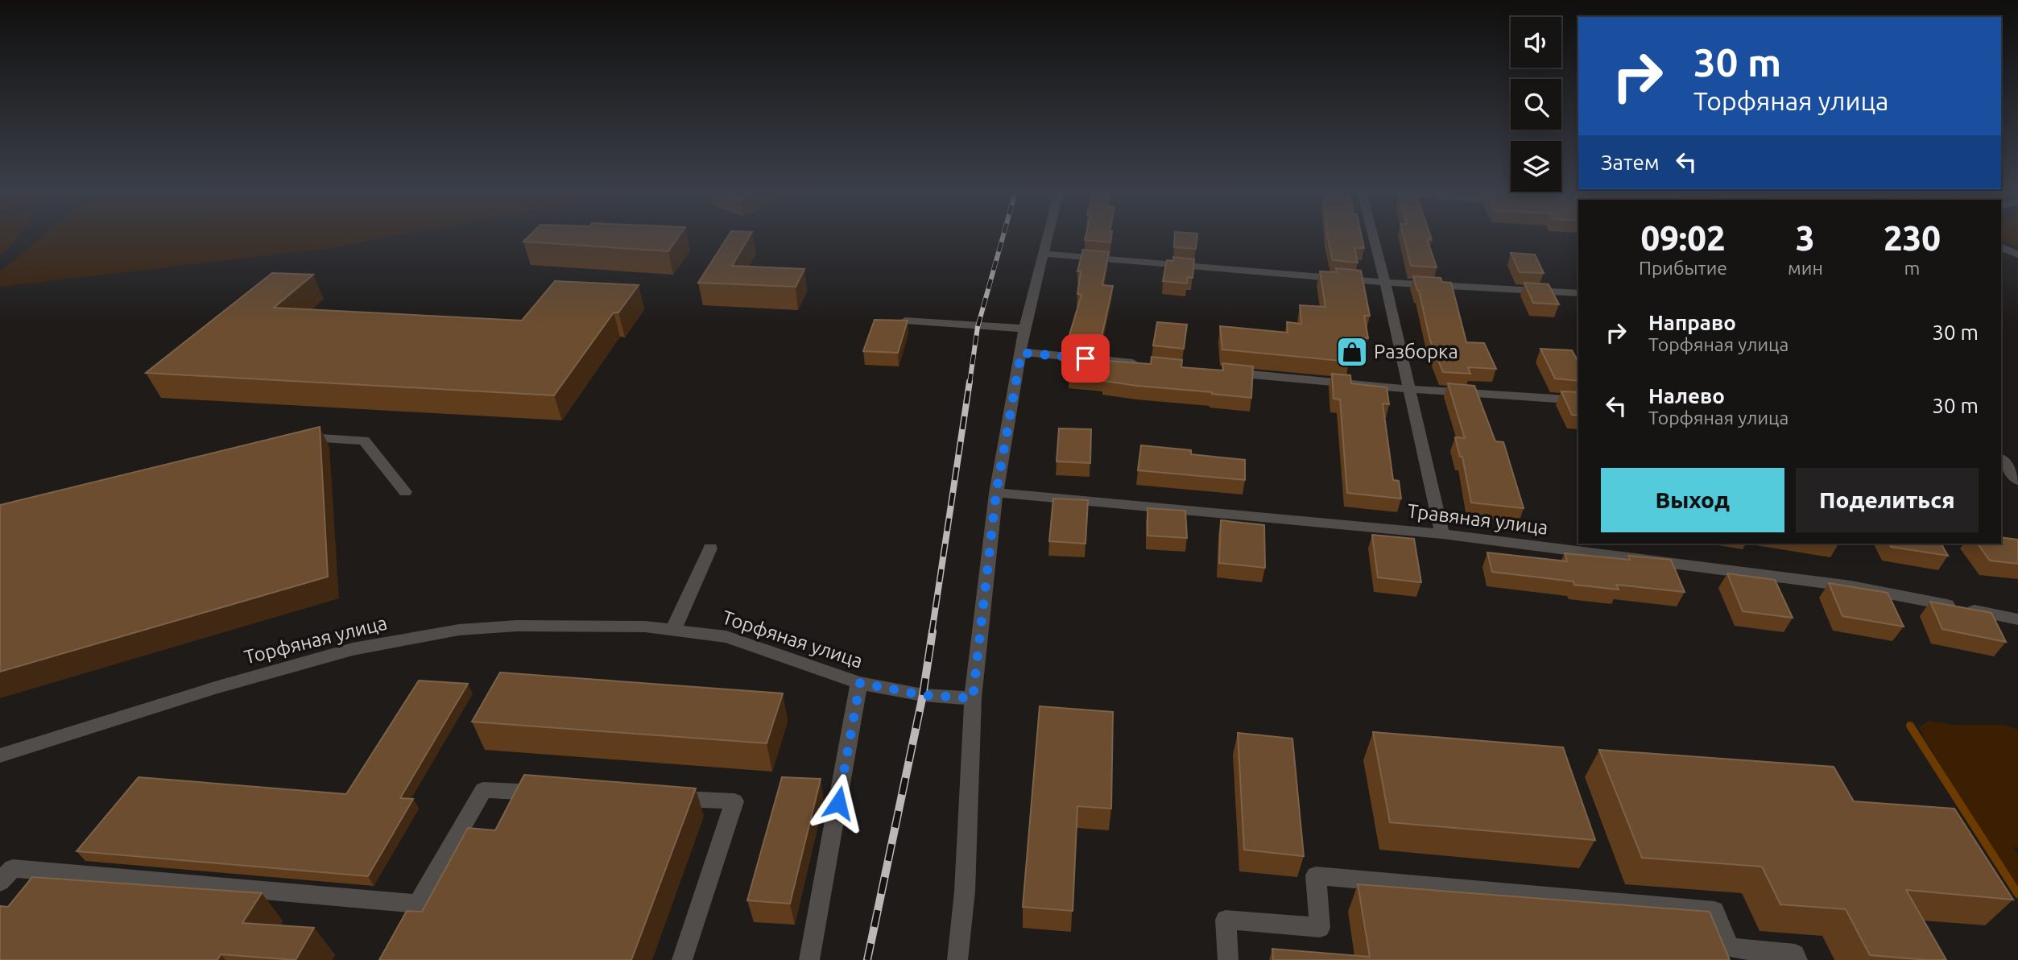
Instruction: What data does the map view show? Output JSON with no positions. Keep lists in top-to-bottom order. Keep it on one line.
{"streets":{"street":["Травяная улица","Торфяная улица"]},"places":{"shop":["Разборка"]},"page":{"turn":["30 m","Торфяная улица"],"then":"Затем","eta":["09:02","Прибытие","3","мин","230","m"],"list":[{"name":"Направо","note":"Торфяная улица","value":"30 m"},{"name":"Налево","note":"Торфяная улица","value":"30 m"}],"buttons":["Выход","Поделиться"]}}
